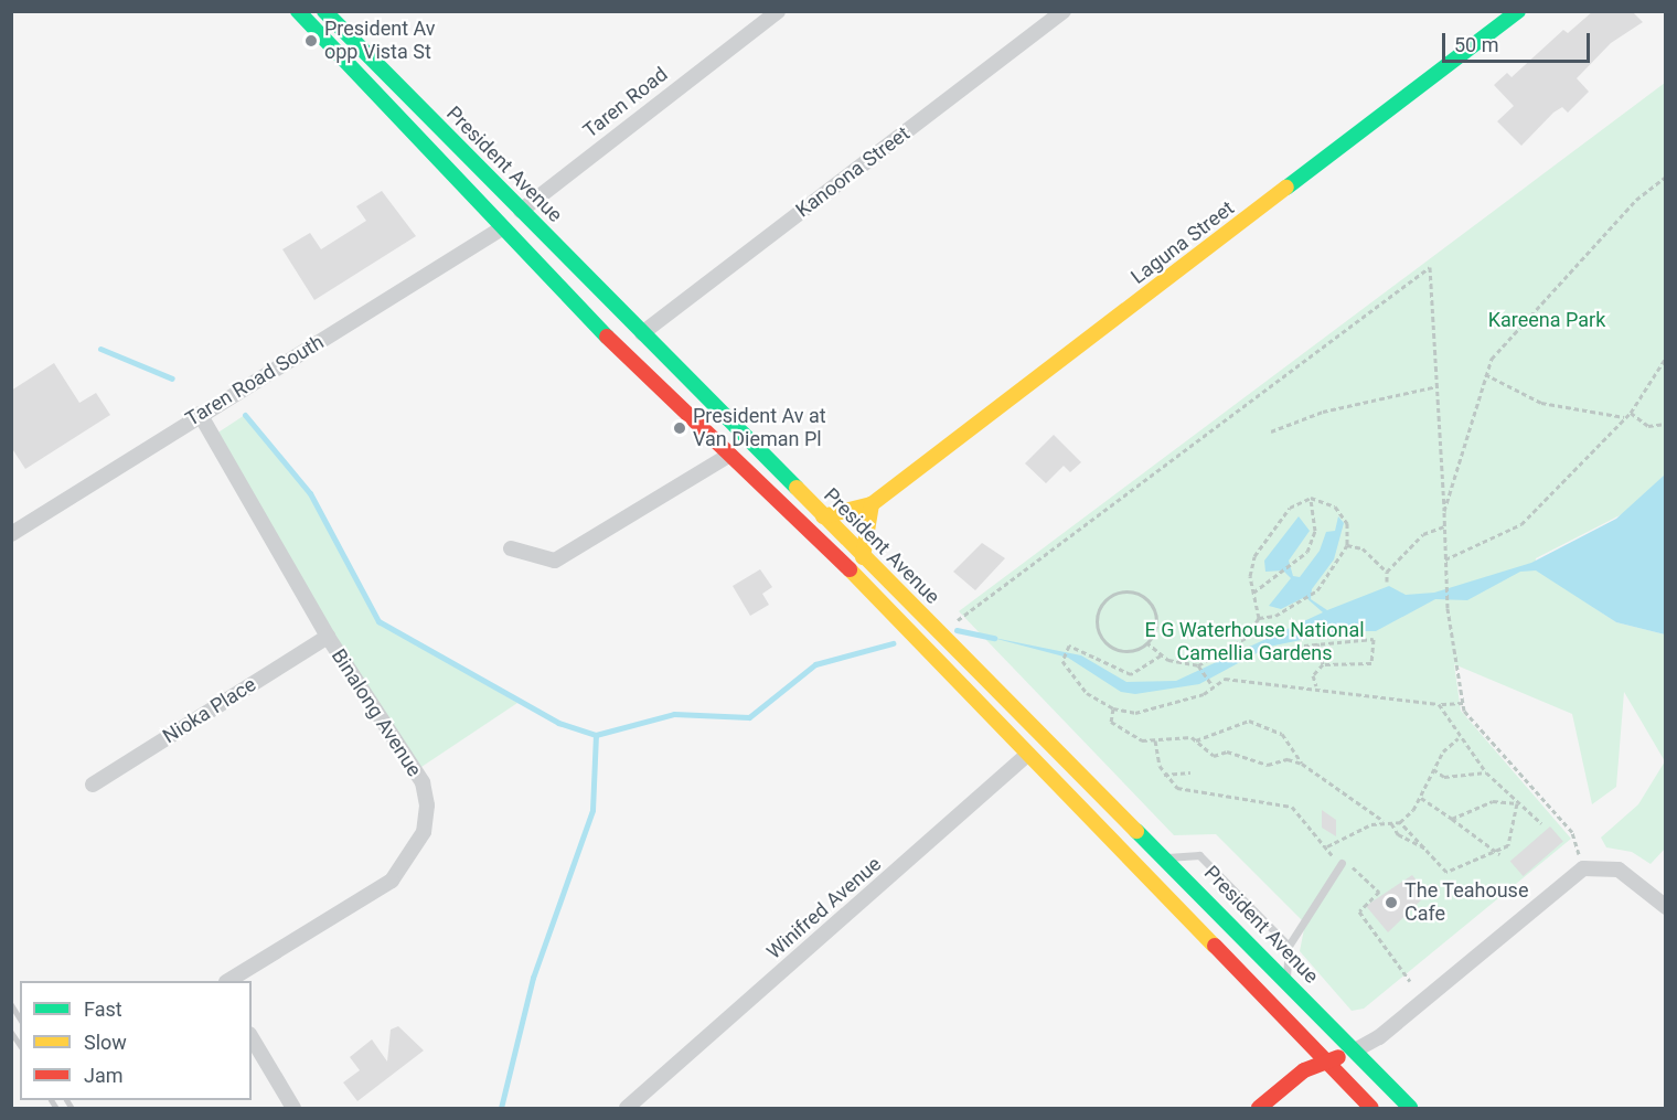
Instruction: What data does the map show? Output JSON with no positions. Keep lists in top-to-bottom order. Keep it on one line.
{"streets":{"main road":["Taren Road","President Avenue","Laguna Street","Winifred Avenue"],"street":["Kanoona Street","Taren Road South","Nioka Place","Binalong Avenue"]},"crossings":[["Taren Road","President Avenue"],["Taren Road","Taren Road South"],["President Avenue","Kanoona Street"],["President Avenue","Laguna Street"],["President Avenue","Taren Road South"],["President Avenue","Winifred Avenue"],["Taren Road South","Binalong Avenue"],["Nioka Place","Binalong Avenue"]],"parks":["Kareena Park","E G Waterhouse National Camellia Gardens"],"places":["President Av opp Vista St","President Av at Van Dieman Pl","The Teahouse Cafe"],"legend":["Fast","Slow","Jam"],"scale_bar":"50 m"}
